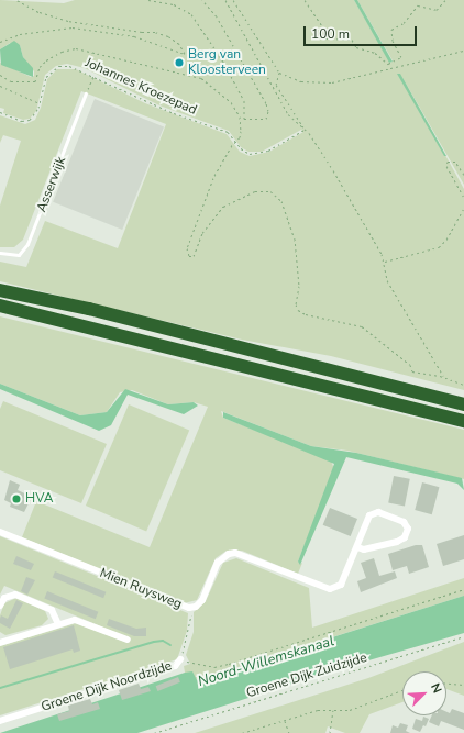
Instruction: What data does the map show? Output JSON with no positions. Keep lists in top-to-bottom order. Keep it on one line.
{"streets":{"street":["Mien Ruysweg","Groene Dijk Noordzijde"],"lane":["Asserwijk"],"path":["Johannes Kroezepad","Groene Dijk Zuidzijde"]},"water":["Noord-Willemskanaal"],"places":["Berg van Kloosterveen","HVA"],"scale_bar":"100 m","north":"top right"}
